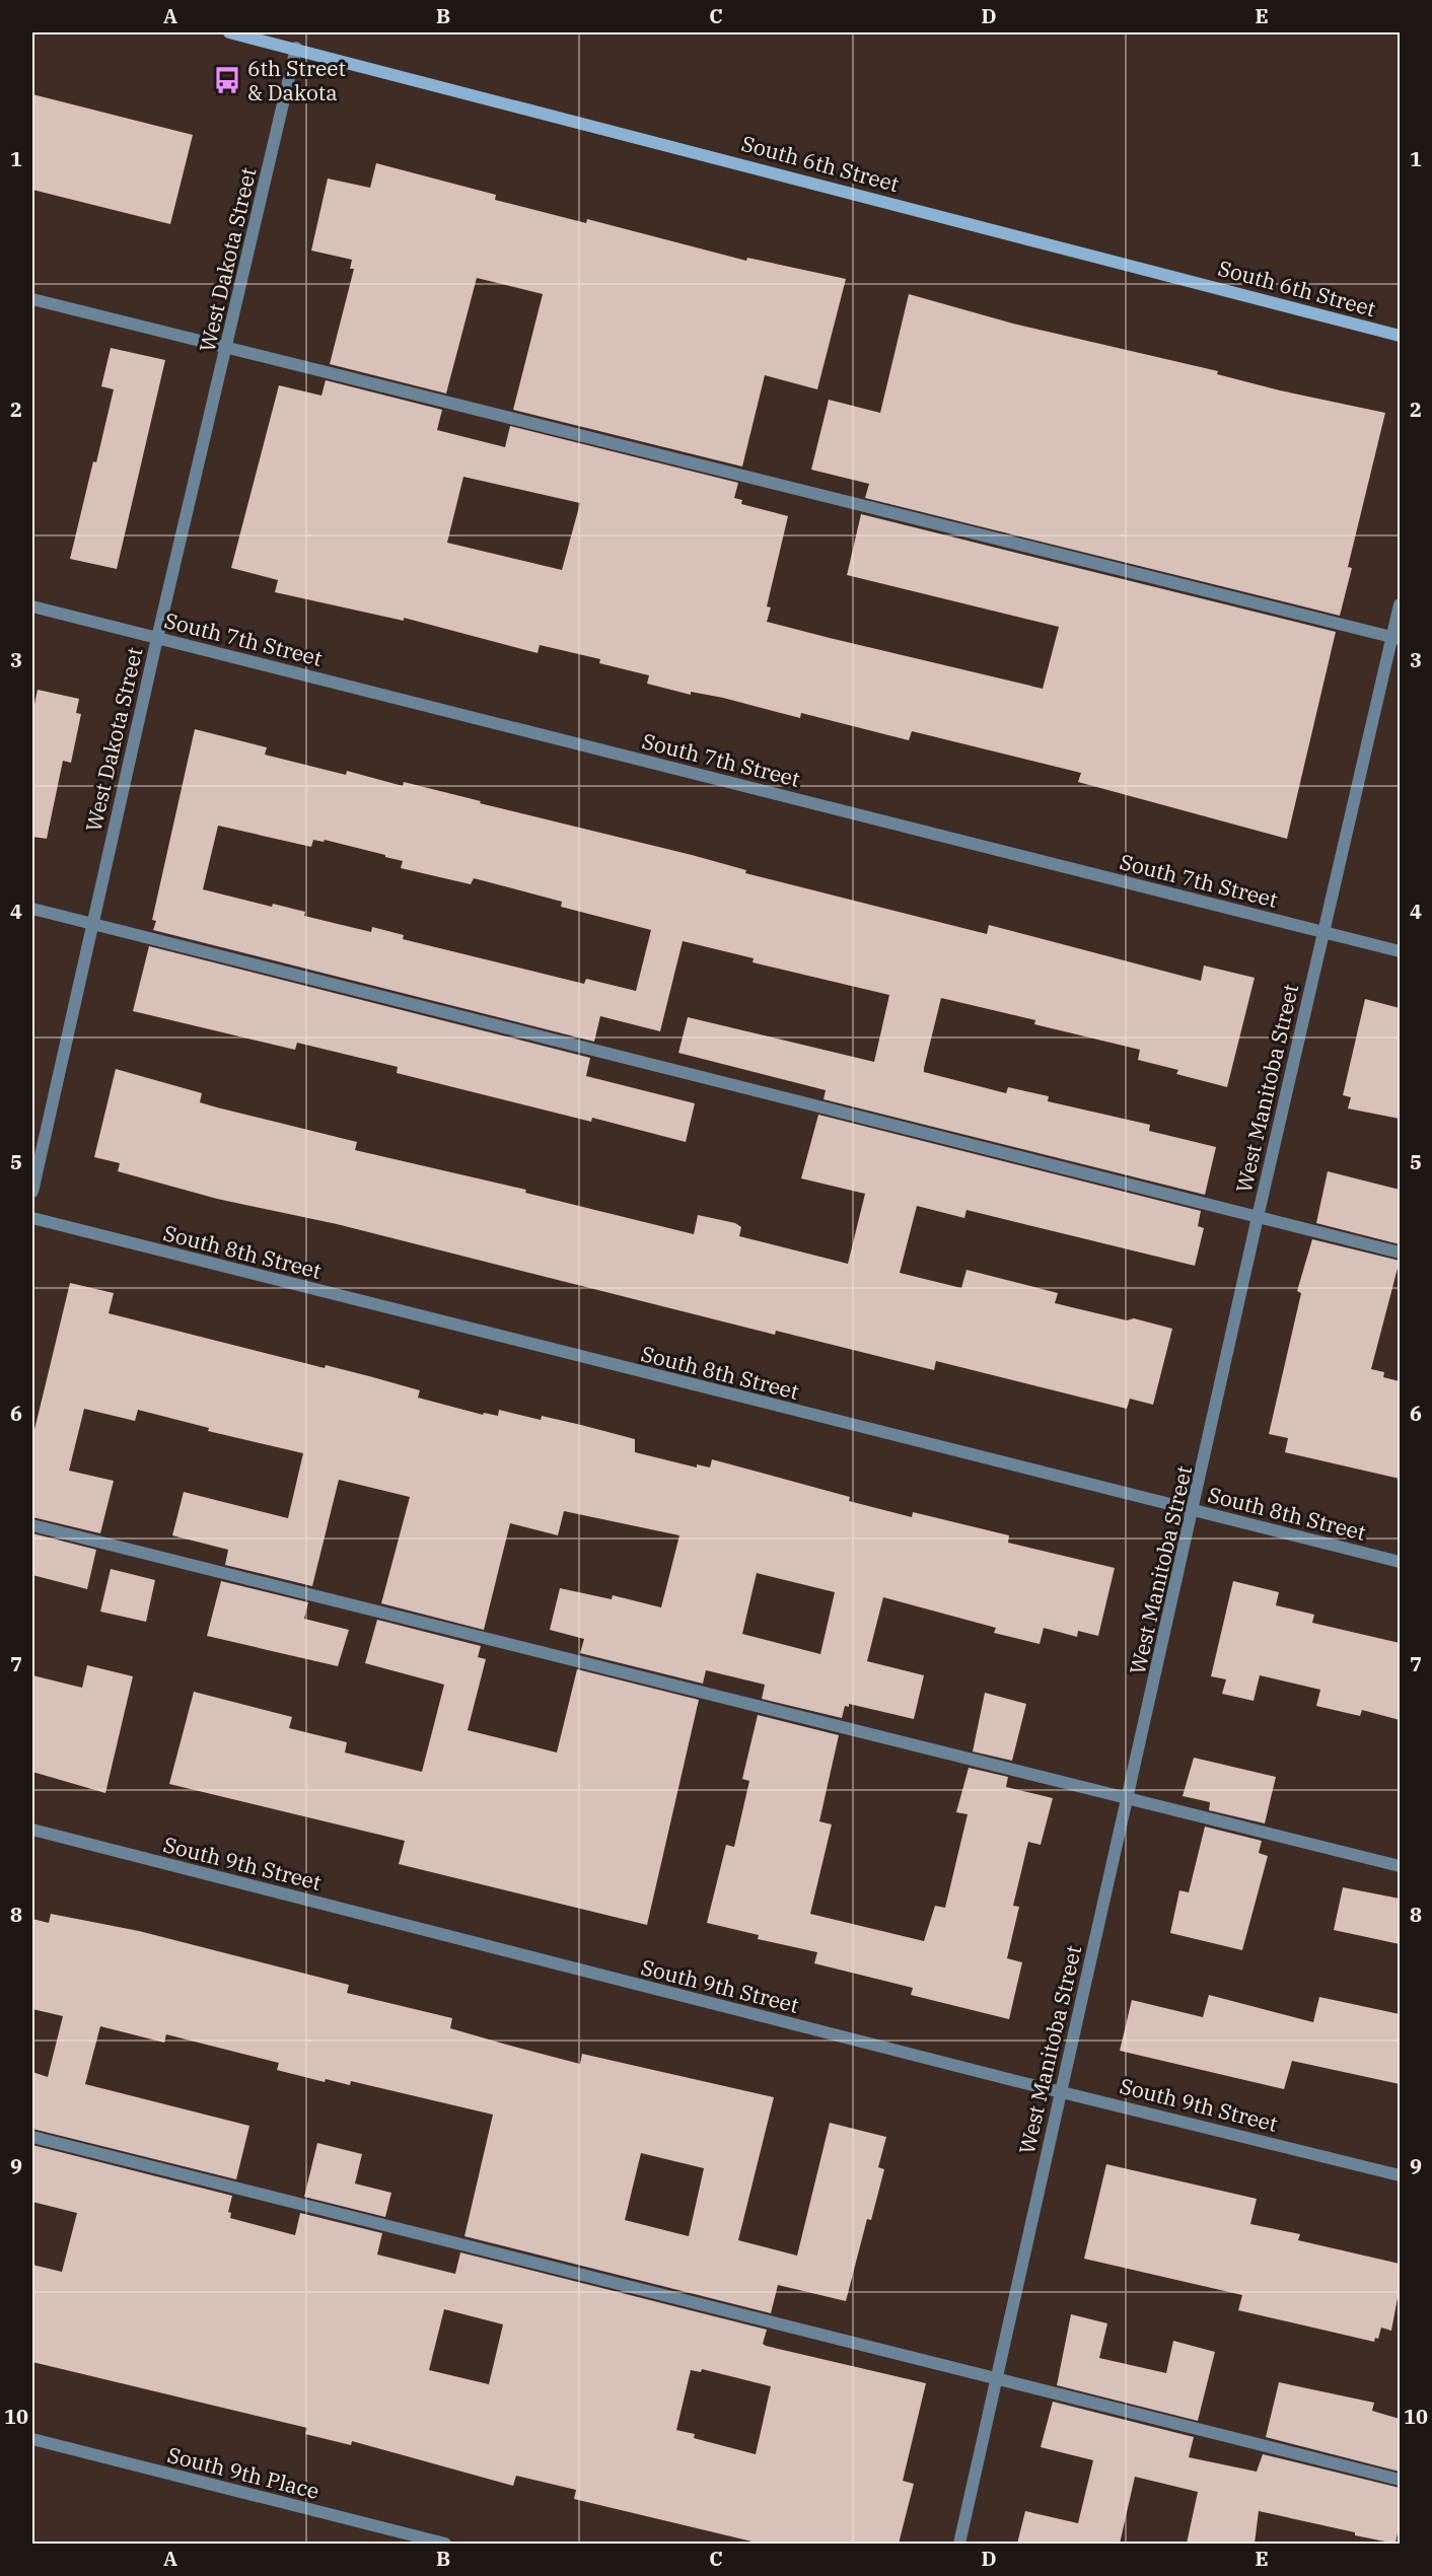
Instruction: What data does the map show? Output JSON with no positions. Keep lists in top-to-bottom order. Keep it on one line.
{"streets":{"street":["South 6th Street","West Dakota Street","South 7th Street","West Manitoba Street","South 8th Street","South 9th Street","South 9th Place"]},"crossings":[["South 6th Street","West Dakota Street"],["West Dakota Street","South 7th Street"],["South 7th Street","West Manitoba Street"],["West Manitoba Street","South 8th Street"],["West Manitoba Street","South 9th Street"]],"places":{"bus stop":["6th Street & Dakota"]},"grid":{"columns":["A","B","C","D","E"],"rows":["1","2","3","4","5","6","7","8","9","10"]}}
